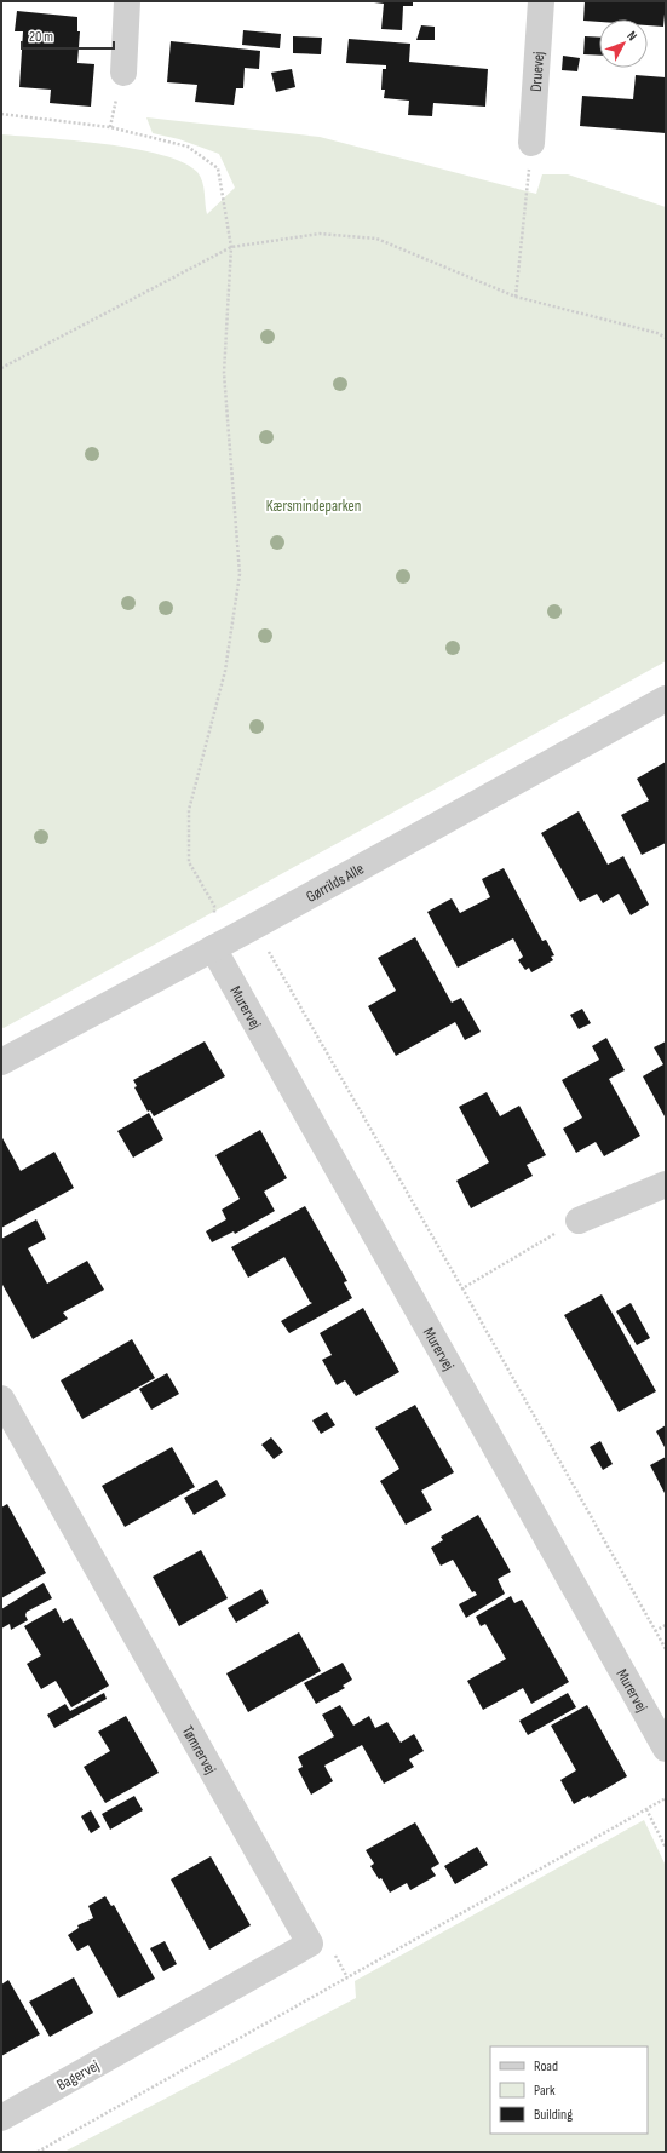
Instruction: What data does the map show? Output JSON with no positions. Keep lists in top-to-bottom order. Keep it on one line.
{"streets":{"street":["Druevej","Gørrilds Alle","Murervej","Tømrervej","Bagervej"]},"crossings":[["Gørrilds Alle","Murervej"],["Tømrervej","Bagervej"]],"parks":["Kærsmindeparken"],"legend":["Road","Park","Building"],"scale_bar":"20 m","north":"top right"}
